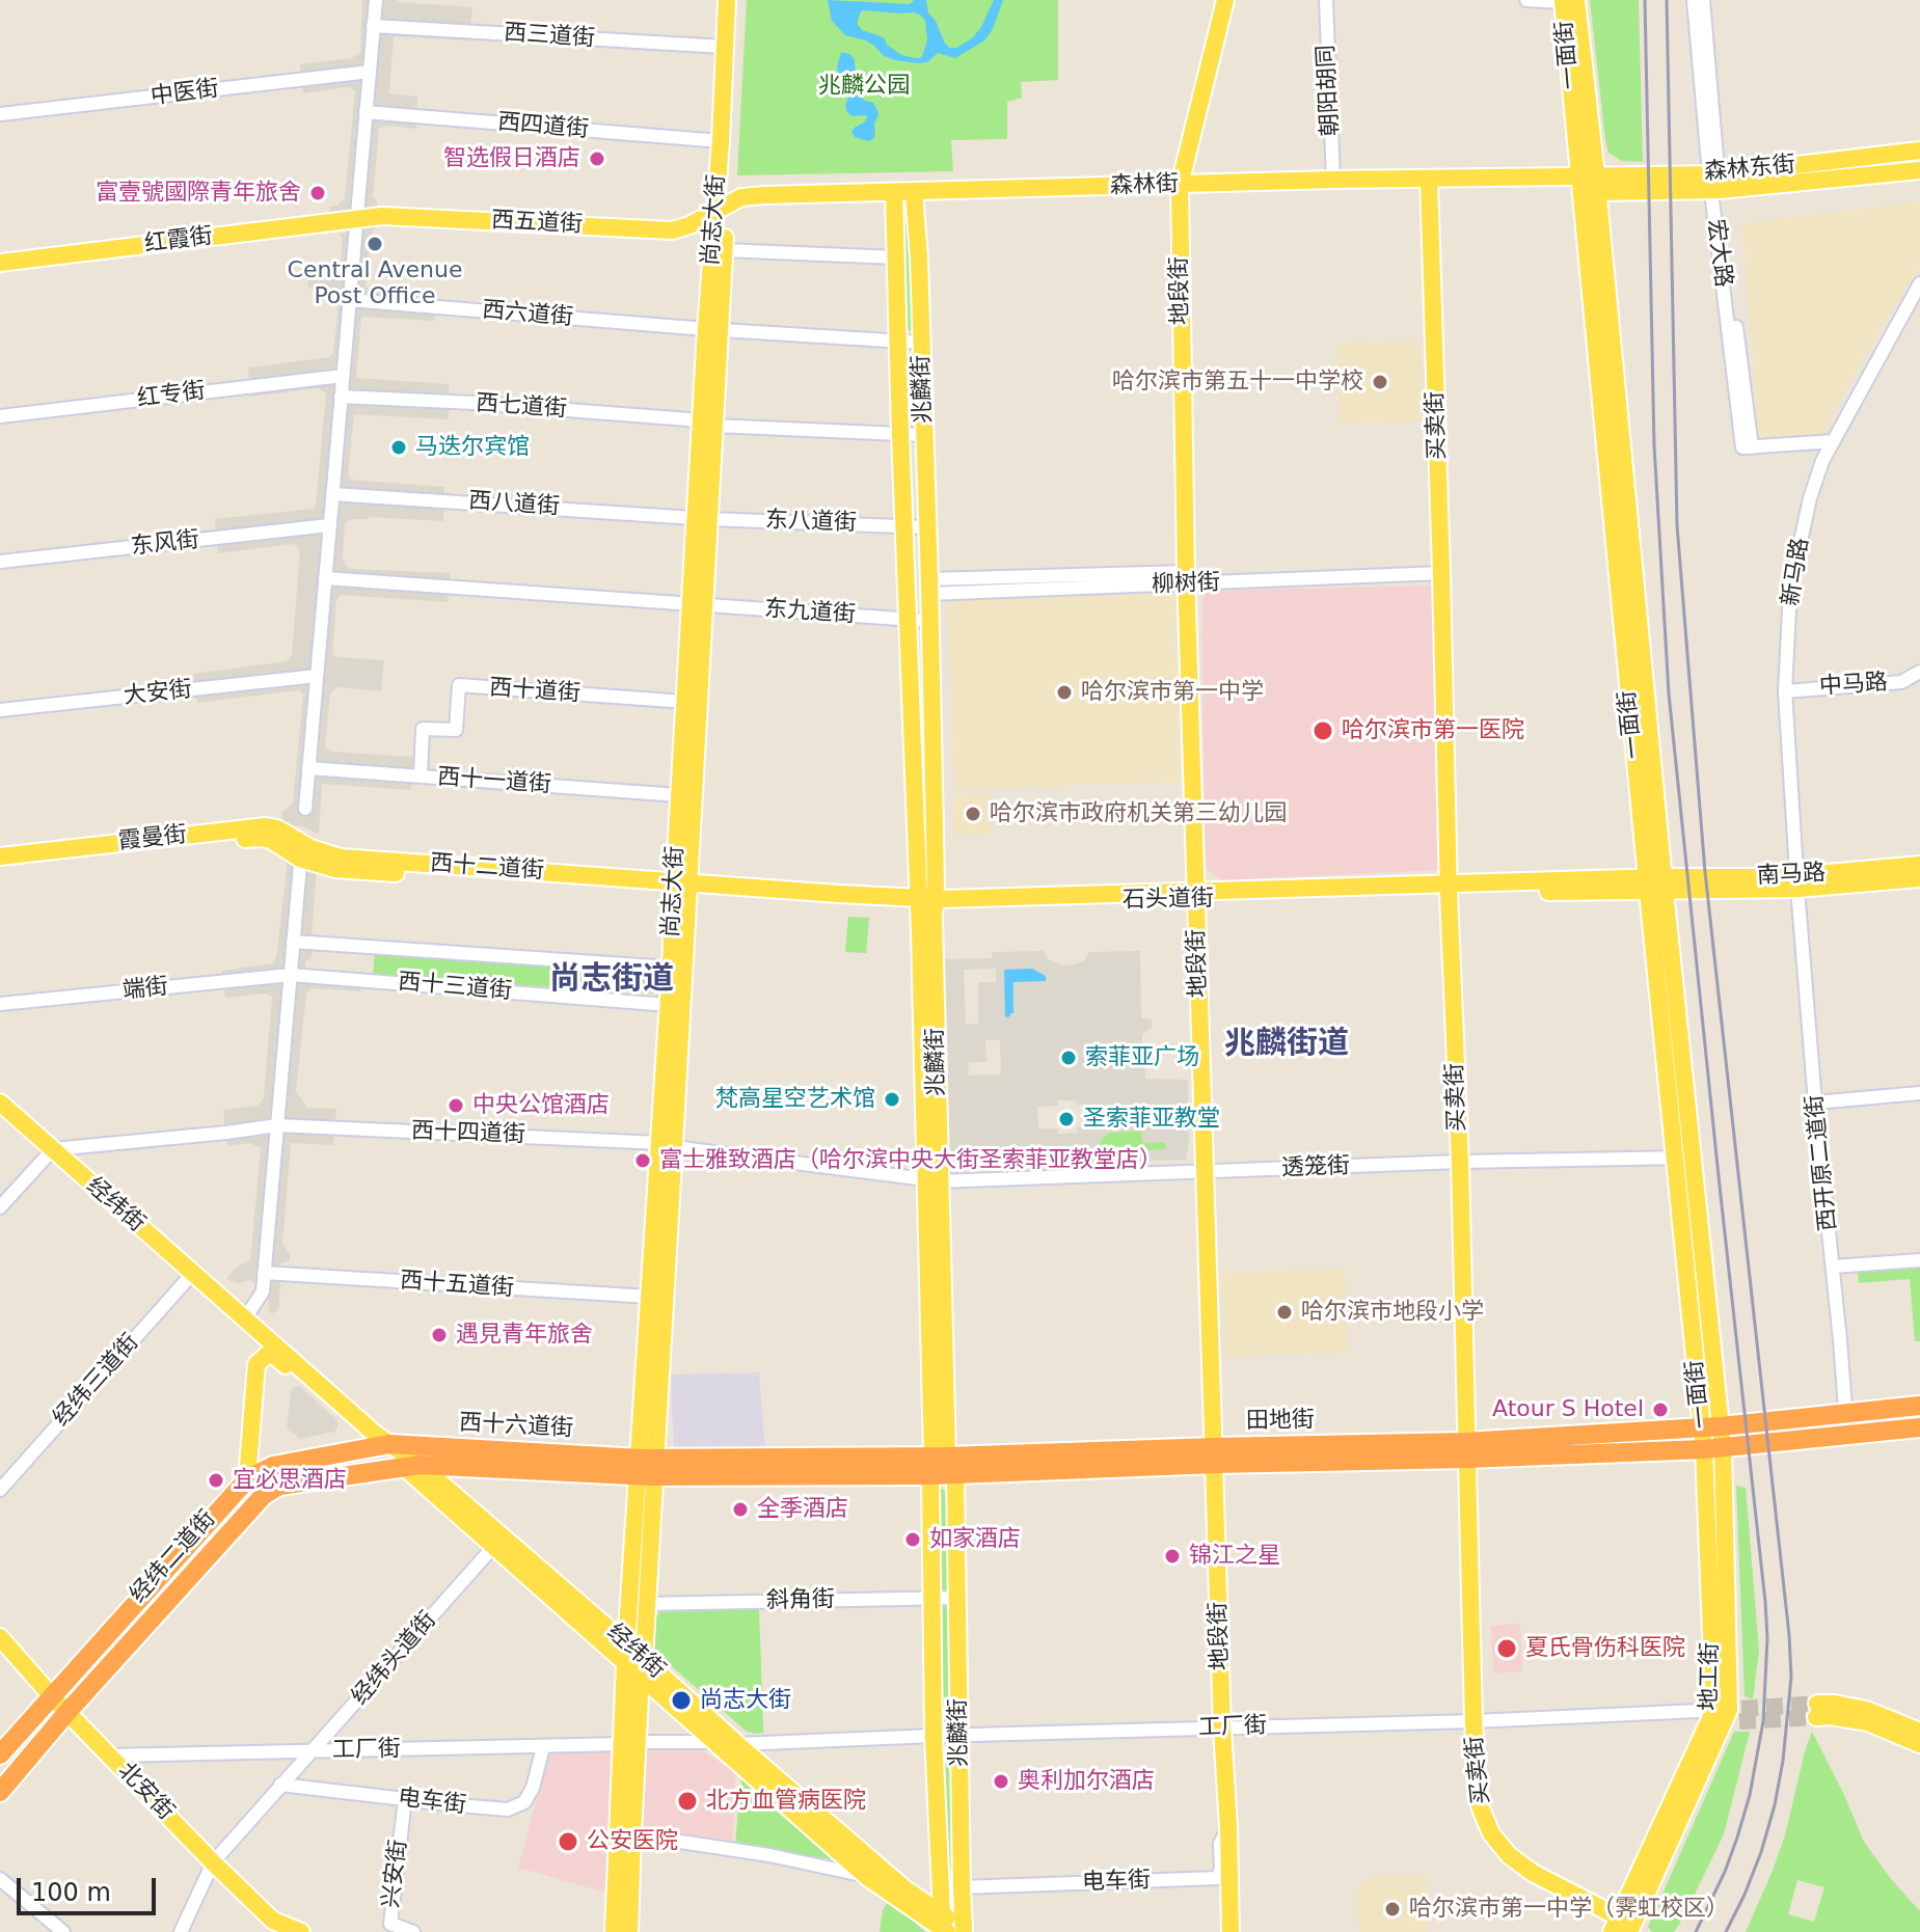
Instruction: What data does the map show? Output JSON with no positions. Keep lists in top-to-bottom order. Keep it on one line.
{"streets":{"highway":["田地街","西十六道街","经纬二道街"],"main road":["一面街","森林东街","森林街","尚志大街","西五道街","红霞街","地段街","兆麟街","买卖街","霞曼街","西十二道街","南马路","石头道街","经纬街","地工街","北安街"],"street":["西三道街","朝阳胡同","中医街","西四道街","宏大路","西六道街","红专街","西七道街","西八道街","东八道街","东风街","新马路","柳树街","东九道街","中马路","西十道街","大安街","西十一道街","西十三道街","端街","西十四道街","西开原二道街","透笼街","西十五道街","经纬三道街","斜角街","经纬头道街","工厂街","电车街","兴安街"]},"crossings":[["西三道街","尚志大街"],["一面街","森林东街"],["一面街","森林街"],["一面街","南马路"],["一面街","石头道街"],["一面街","透笼街"],["一面街","田地街"],["一面街","地工街"],["朝阳胡同","森林街"],["西四道街","尚志大街"],["森林东街","森林街"],["森林东街","宏大路"],["森林街","尚志大街"],["森林街","西五道街"],["森林街","地段街"],["森林街","兆麟街"],["森林街","买卖街"],["尚志大街","西五道街"],["尚志大街","西六道街"],["尚志大街","西七道街"],["尚志大街","西八道街"],["尚志大街","东八道街"],["尚志大街","东九道街"],["尚志大街","西十道街"],["尚志大街","西十一道街"],["尚志大街","西十二道街"],["尚志大街","石头道街"],["尚志大街","西十三道街"],["尚志大街","西十四道街"],["尚志大街","透笼街"],["尚志大街","经纬街"],["尚志大街","西十五道街"],["尚志大街","田地街"],["尚志大街","西十六道街"],["尚志大街","斜角街"],["尚志大街","工厂街"],["西五道街","红霞街"],["宏大路","新马路"],["地段街","柳树街"],["地段街","石头道街"],["地段街","透笼街"],["地段街","田地街"],["地段街","工厂街"],["地段街","电车街"],["西六道街","兆麟街"],["兆麟街","西七道街"],["兆麟街","东八道街"],["兆麟街","柳树街"],["兆麟街","东九道街"],["兆麟街","石头道街"],["兆麟街","透笼街"],["兆麟街","经纬街"],["兆麟街","田地街"],["兆麟街","斜角街"],["兆麟街","工厂街"],["兆麟街","电车街"],["买卖街","柳树街"],["买卖街","石头道街"],["买卖街","透笼街"],["买卖街","田地街"],["买卖街","地工街"],["买卖街","工厂街"],["西八道街","东八道街"],["新马路","中马路"],["新马路","南马路"],["新马路","西开原二道街"],["西十道街","西十一道街"],["霞曼街","西十二道街"],["西十二道街","石头道街"],["南马路","石头道街"],["南马路","西开原二道街"],["西十三道街","端街"],["西十四道街","透笼街"],["西十四道街","经纬街"],["西开原二道街","田地街"],["经纬街","经纬三道街"],["经纬街","西十六道街"],["经纬街","经纬二道街"],["经纬街","经纬头道街"],["经纬街","工厂街"],["田地街","西十六道街"],["田地街","地工街"],["西十六道街","经纬二道街"],["经纬二道街","北安街"],["经纬头道街","工厂街"],["经纬头道街","北安街"],["经纬头道街","电车街"],["地工街","工厂街"],["工厂街","北安街"],["工厂街","电车街"],["电车街","兴安街"]],"districts":["尚志街道","兆麟街道"],"parks":["兆麟公园"],"places":["智选假日酒店","富壹號國際青年旅舍","Central Avenue Post Office","哈尔滨市第五十一中学校","马迭尔宾馆","哈尔滨市第一中学","哈尔滨市第一医院","哈尔滨市政府机关第三幼儿园","索菲亚广场","梵高星空艺术馆","中央公馆酒店","圣索菲亚教堂","富士雅致酒店（哈尔滨中央大街圣索菲亚教堂店）","哈尔滨市地段小学","遇見青年旅舍","Atour S Hotel","宜必思酒店","全季酒店","如家酒店","锦江之星","夏氏骨伤科医院","尚志大街","奥利加尔酒店","北方血管病医院","公安医院","哈尔滨市第一中学（霁虹校区）"],"scale_bar":"100 m"}
